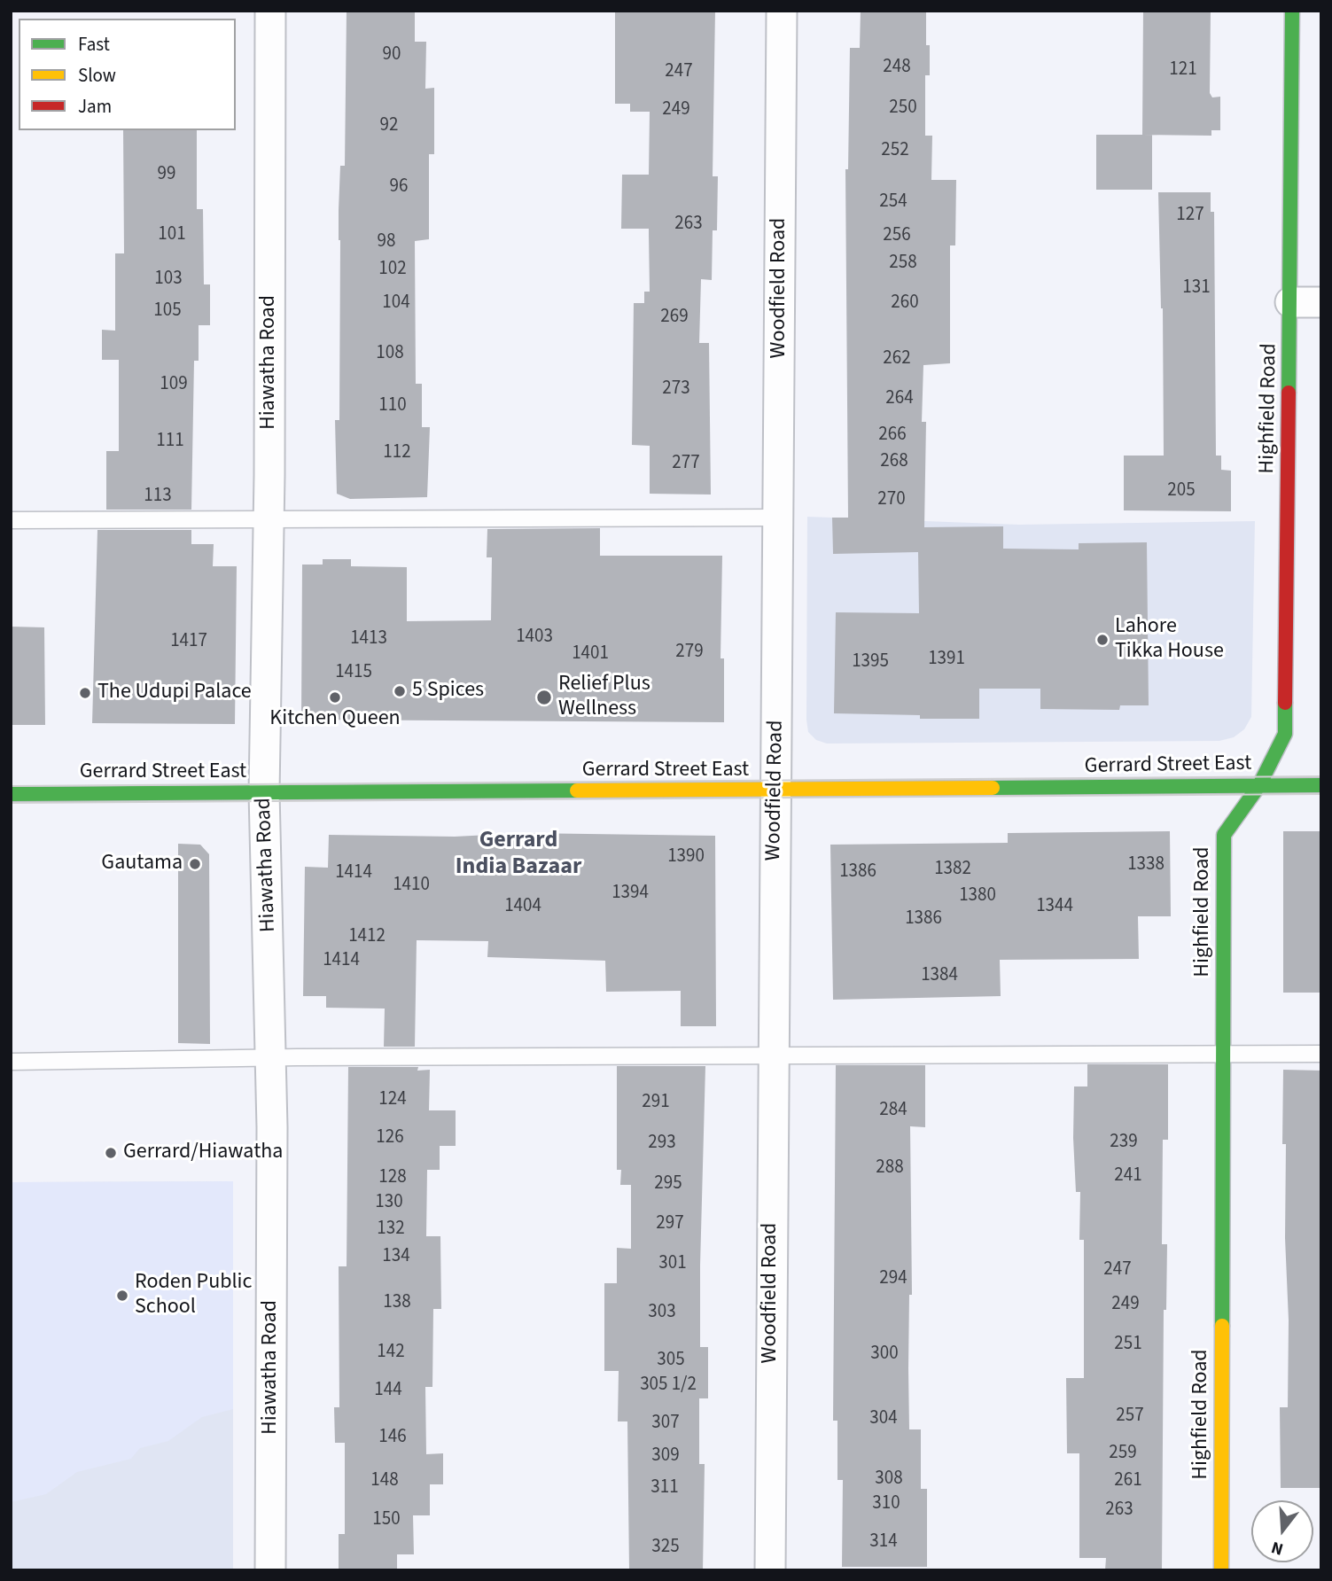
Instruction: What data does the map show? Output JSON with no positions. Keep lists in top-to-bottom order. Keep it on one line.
{"streets":{"street":["Woodfield Road","Hiawatha Road","Highfield Road","Gerrard Street East"]},"crossings":[["Woodfield Road","Gerrard Street East"],["Hiawatha Road","Gerrard Street East"],["Highfield Road","Gerrard Street East"]],"districts":["Gerrard India Bazaar"],"places":["Lahore Tikka House","5 Spices","The Udupi Palace","Kitchen Queen","Relief Plus Wellness","Gautama","Gerrard/Hiawatha","Roden Public School"],"house_numbers":["90","248","121","247","250","249","92","252","99","96","254","127","263","101","256","98","258","102","103","131","104","260","105","269","108","262","109","273","264","110","266","111","112","268","277","205","113","270","1403","1413","1417","279","1401","1391","1395","1415","1390","1338","1382","1386","1414","1410","1394","1380","1404","1344","1386","1412","1414","1384","124","291","284","126","239","293","288","241","128","295","130","297","132","134","301","247","294","138","249","303","251","142","300","305","305 1/2","144","257","304","307","146","259","309","308","148","261","311","310","263","150","314","325"],"legend":["Fast","Slow","Jam"],"north":"bottom"}
